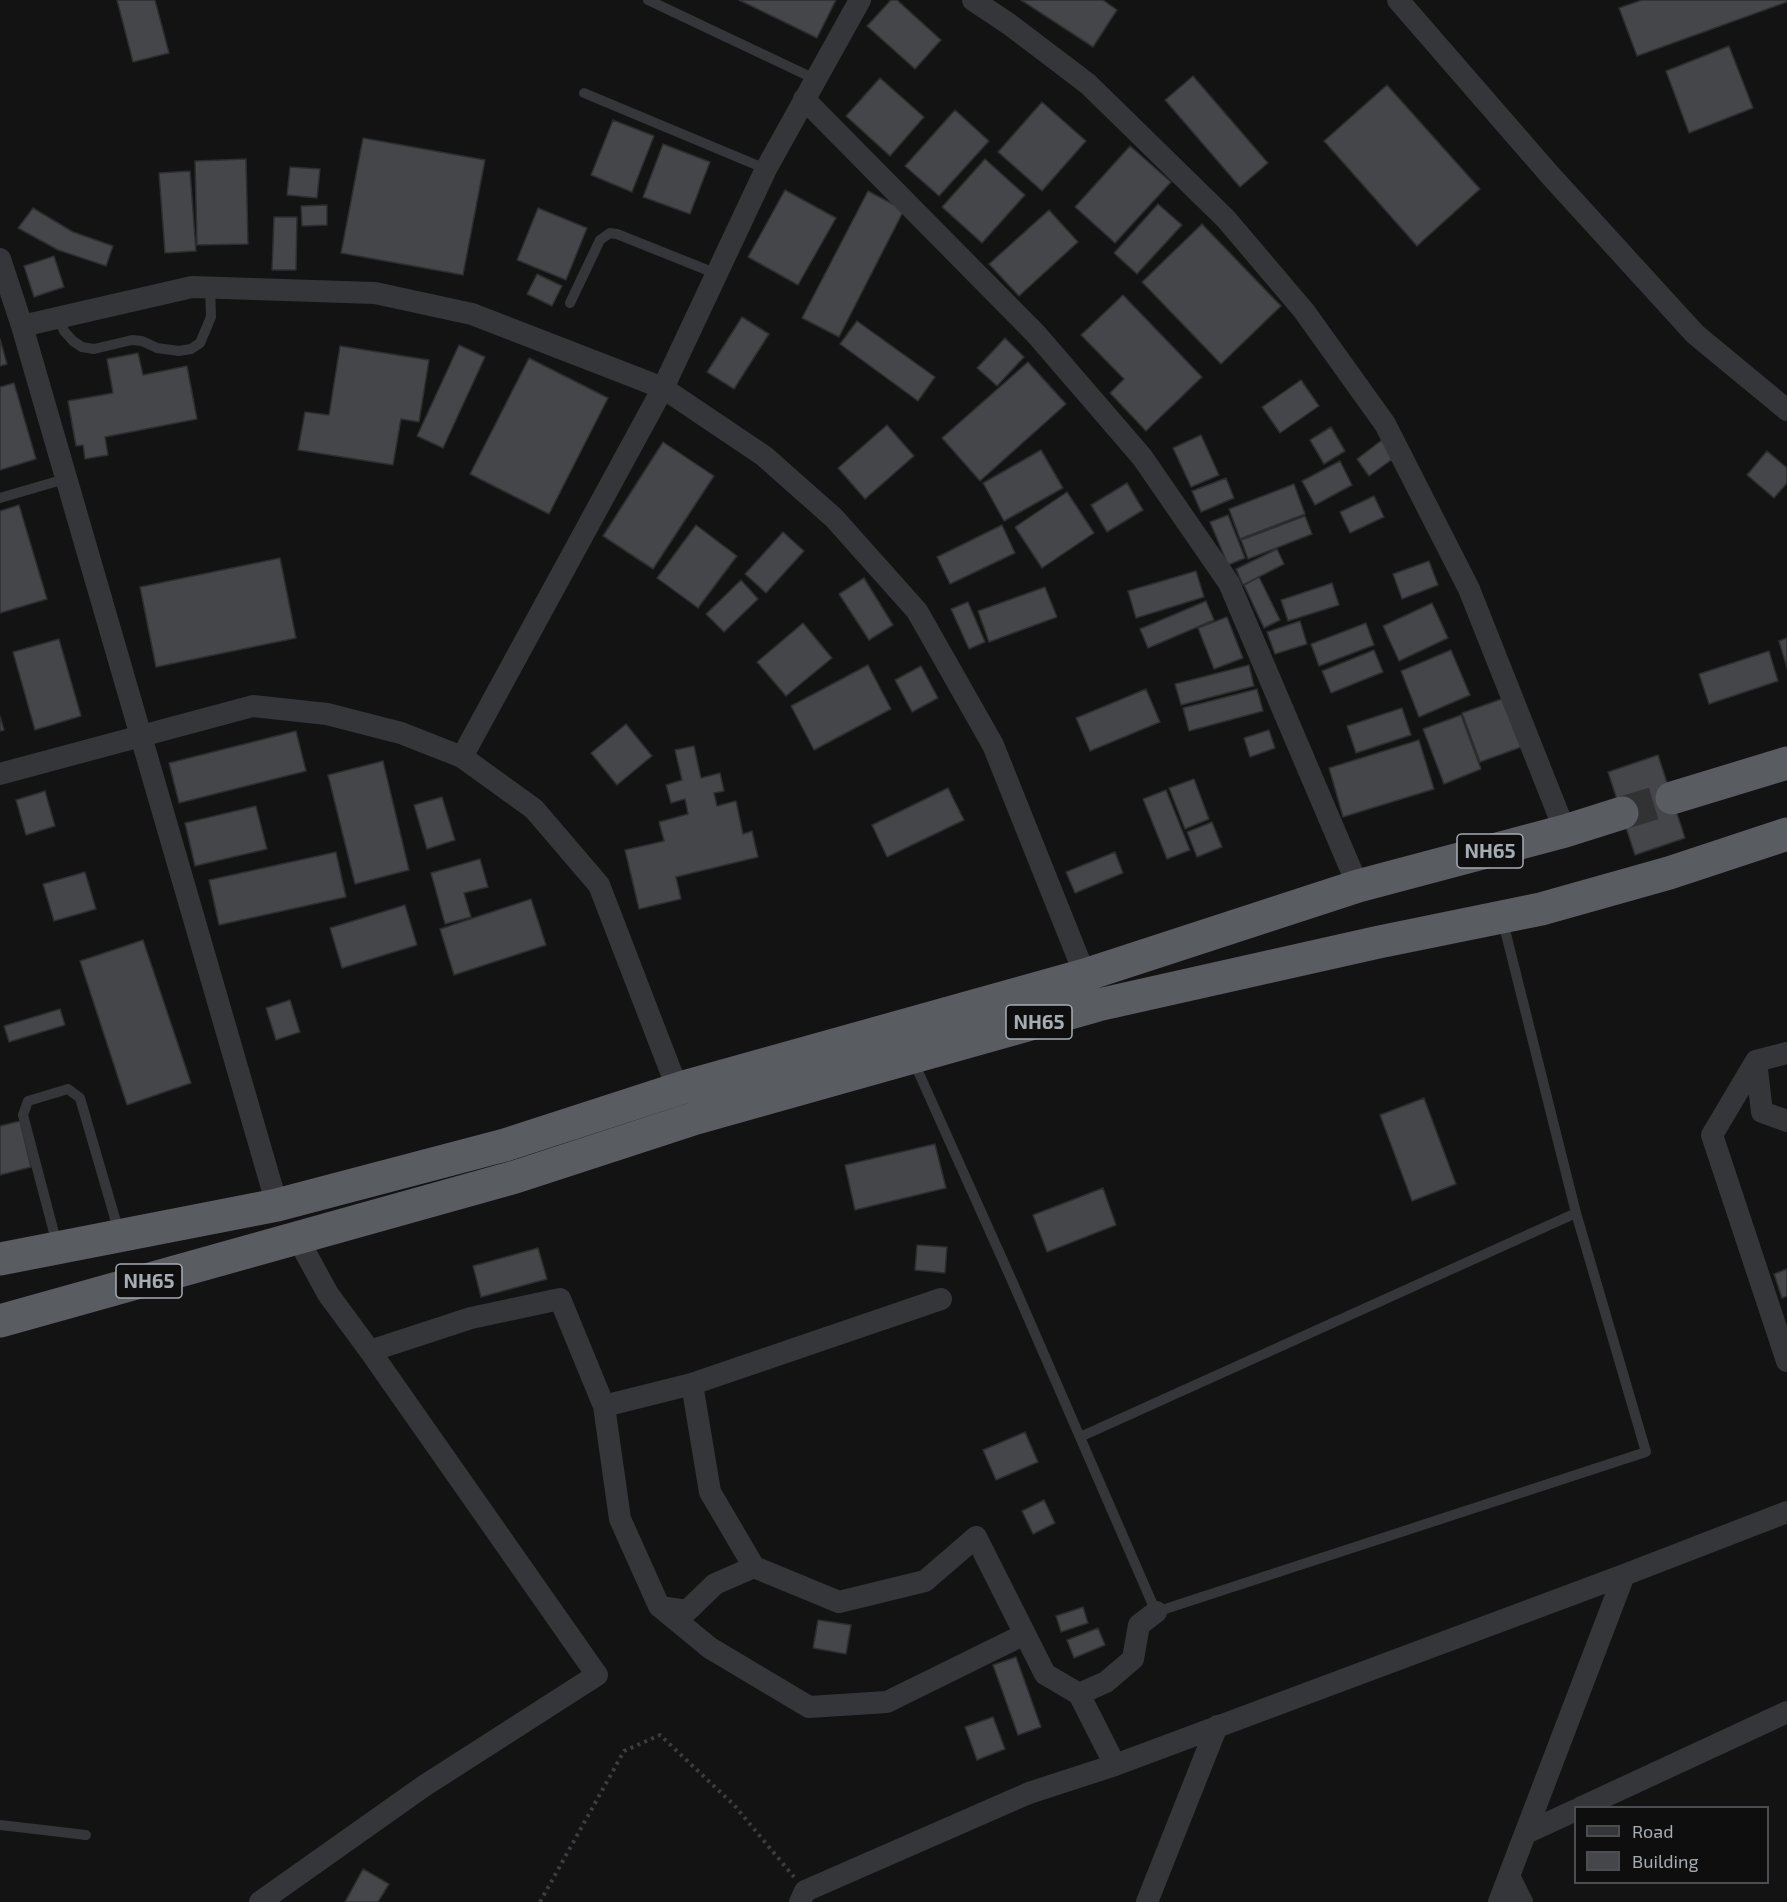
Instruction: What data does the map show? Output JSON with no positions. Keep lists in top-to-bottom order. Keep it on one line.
{"streets":{"highway":["NH65"]},"legend":["Road","Building"]}
